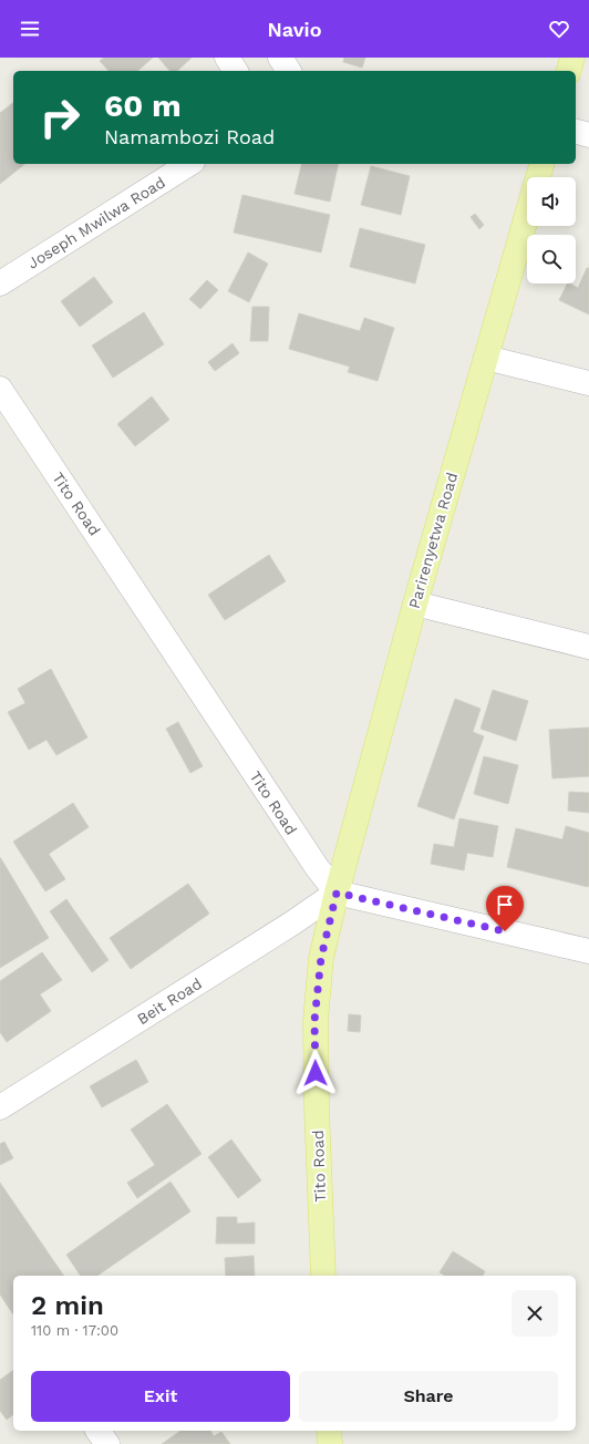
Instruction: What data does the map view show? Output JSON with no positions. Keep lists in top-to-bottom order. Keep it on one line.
{"streets":{"main road":["Tito Road","Parirenyetwa Road"],"street":["Joseph Mwilwa Road","Beit Road"]},"crossings":[["Tito Road","Parirenyetwa Road"],["Tito Road","Beit Road"],["Parirenyetwa Road","Beit Road"]],"page":{"header":"Navio","turn":["60 m","Namambozi Road"],"heading":["2 min","110 m · 17:00"],"buttons":["Exit","Share"]}}
